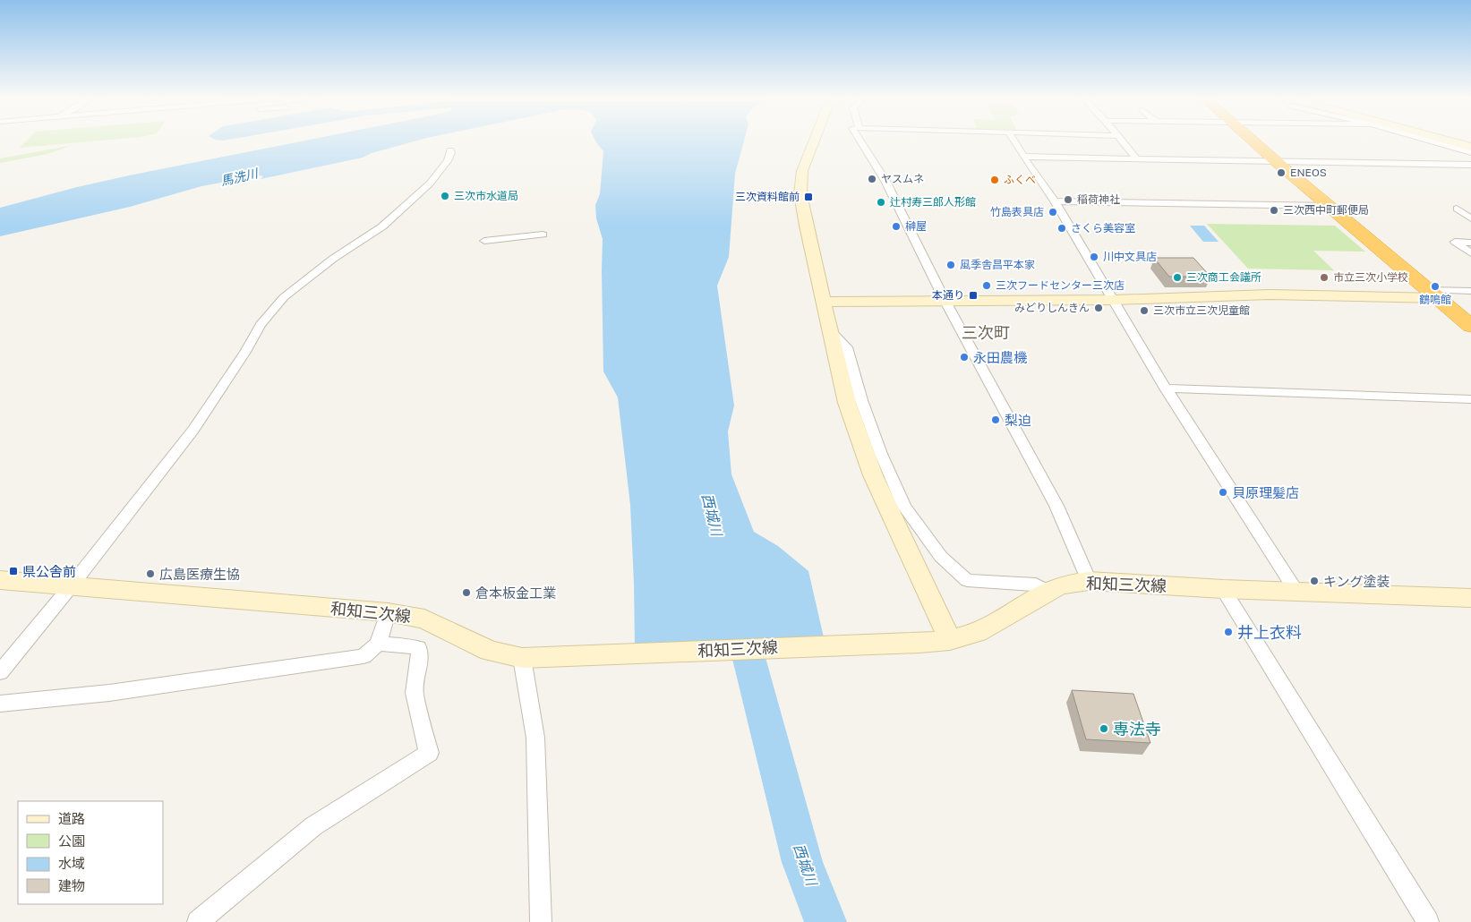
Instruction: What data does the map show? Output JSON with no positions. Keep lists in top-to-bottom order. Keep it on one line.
{"streets":{"street":["和知三次線"]},"districts":["三次町"],"water":["馬洗川","西城川"],"places":{"other":["ENEOS","ヤスムネ","ふくべ","三次市水道局","稲荷神社","辻村寿三郎人形館","三次西中町郵便局","竹島表具店","榊屋","さくら美容室","川中文具店","風季舎昌平本家","三次商工会議所","市立三次小学校","三次フードセンター三次店","鶴鳴館","みどりしんきん","三次市立三次児童館","永田農機","梨迫","貝原理髪店","広島医療生協","キング塗装","倉本板金工業","井上衣料","専法寺"],"transit":["三次資料館前","本通り","県公舎前"]},"legend":["道路","公園","水域","建物"]}
